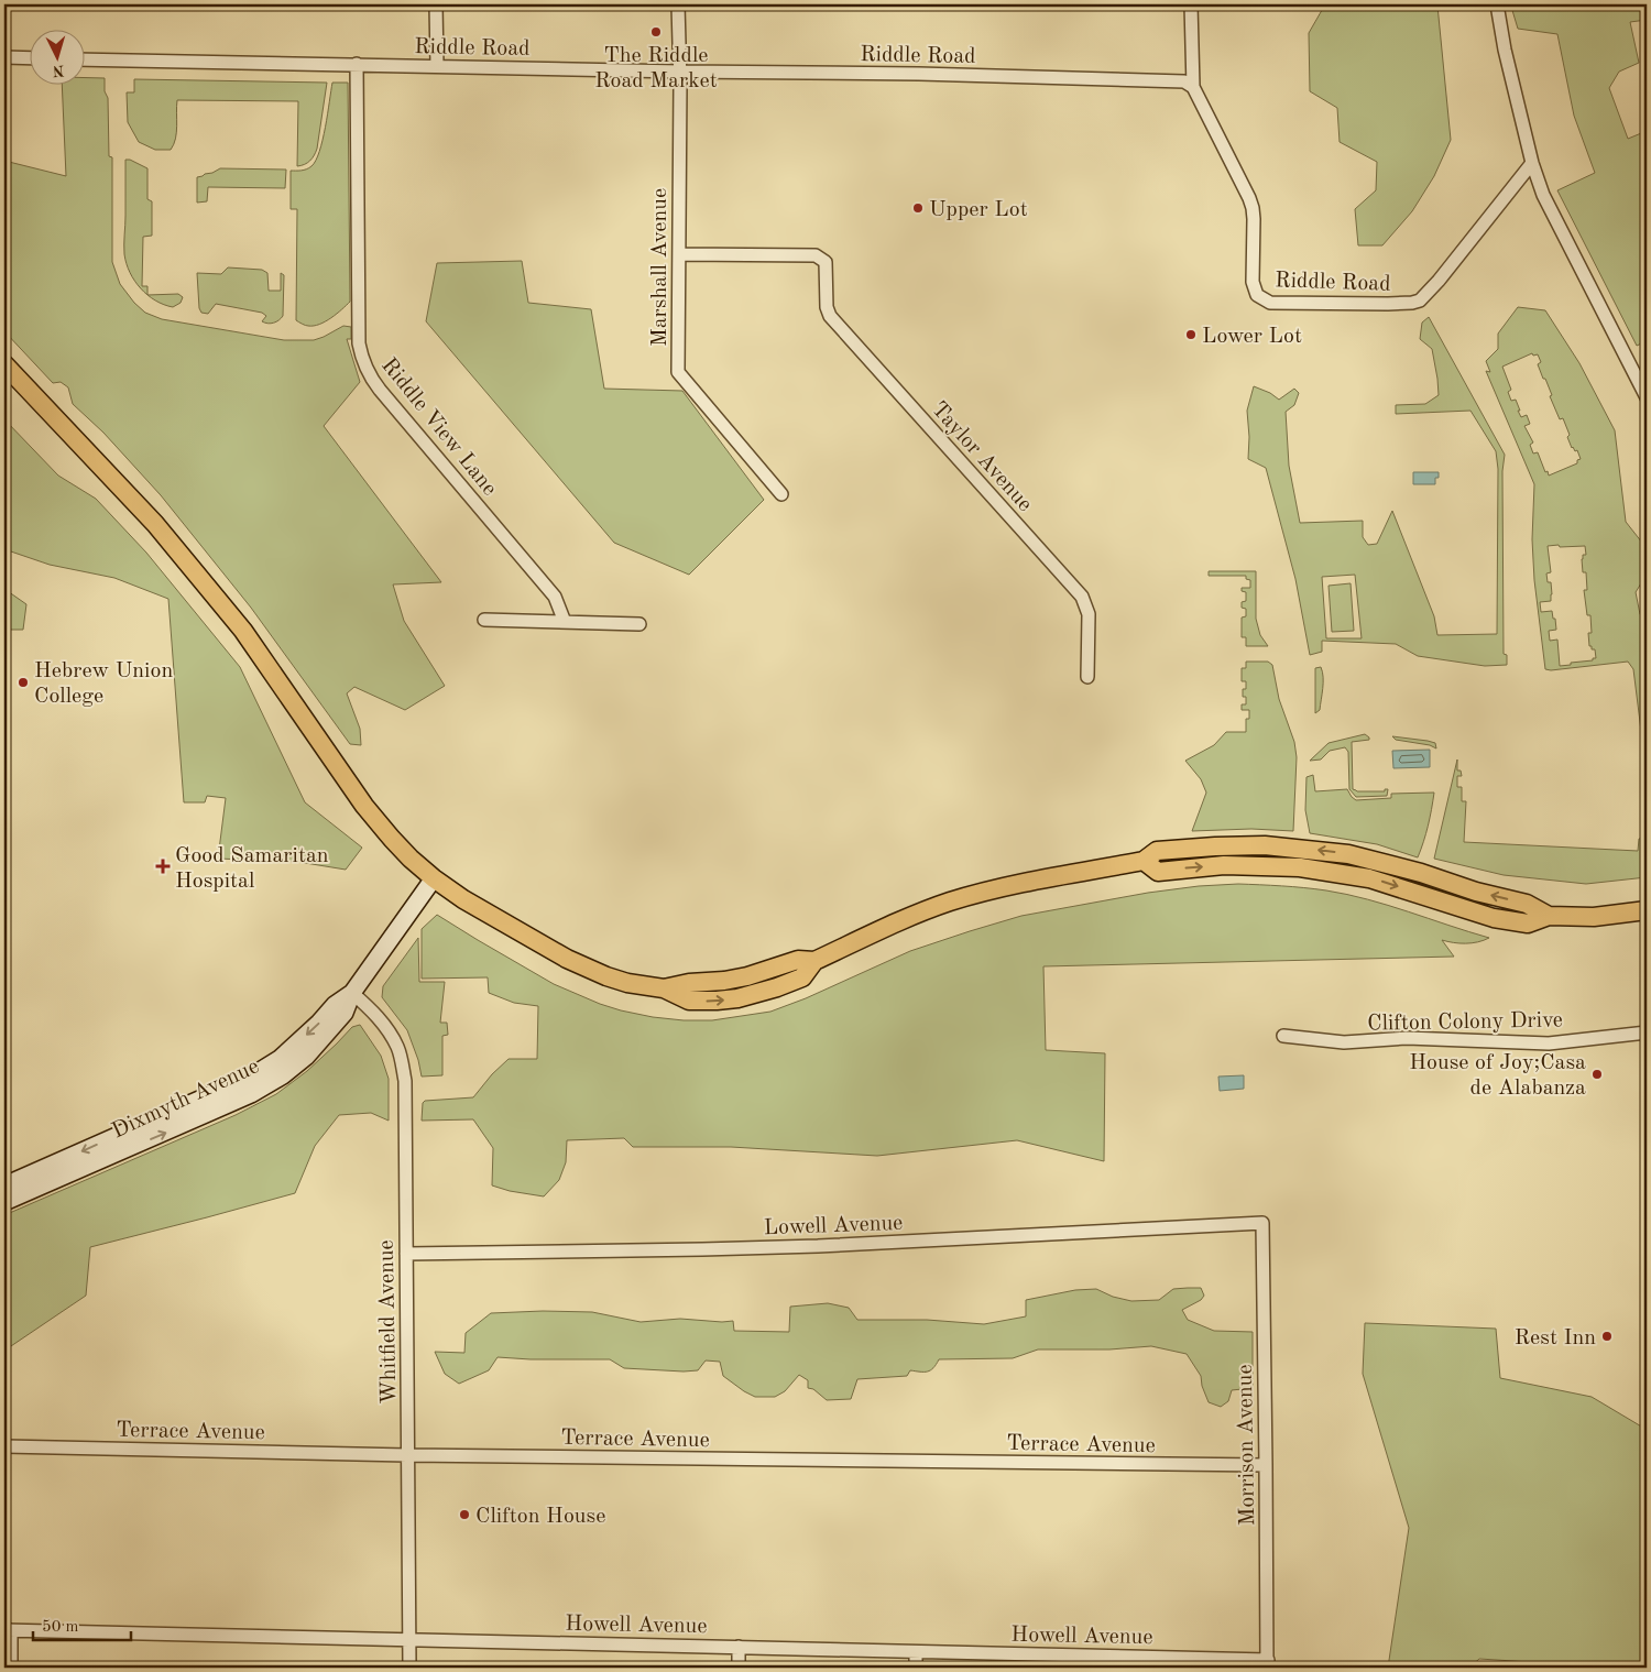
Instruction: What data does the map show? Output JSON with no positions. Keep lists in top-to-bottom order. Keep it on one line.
{"streets":{"street":["Riddle Road","Marshall Avenue","Riddle View Lane","Taylor Avenue","Clifton Colony Drive","Dixmyth Avenue","Lowell Avenue","Whitfield Avenue","Terrace Avenue","Morrison Avenue","Howell Avenue"]},"crossings":[["Riddle Road","Marshall Avenue"],["Riddle Road","Riddle View Lane"],["Marshall Avenue","Taylor Avenue"],["Dixmyth Avenue","Whitfield Avenue"],["Lowell Avenue","Whitfield Avenue"],["Lowell Avenue","Morrison Avenue"],["Whitfield Avenue","Terrace Avenue"],["Whitfield Avenue","Howell Avenue"],["Terrace Avenue","Morrison Avenue"],["Morrison Avenue","Howell Avenue"]],"places":{"other":["The Riddle Road Market","Upper Lot","Lower Lot","Hebrew Union College","House of Joy;Casa de Alabanza","Rest Inn","Clifton House"],"health":["Good Samaritan Hospital"]},"scale_bar":"50 m","north":"bottom"}
